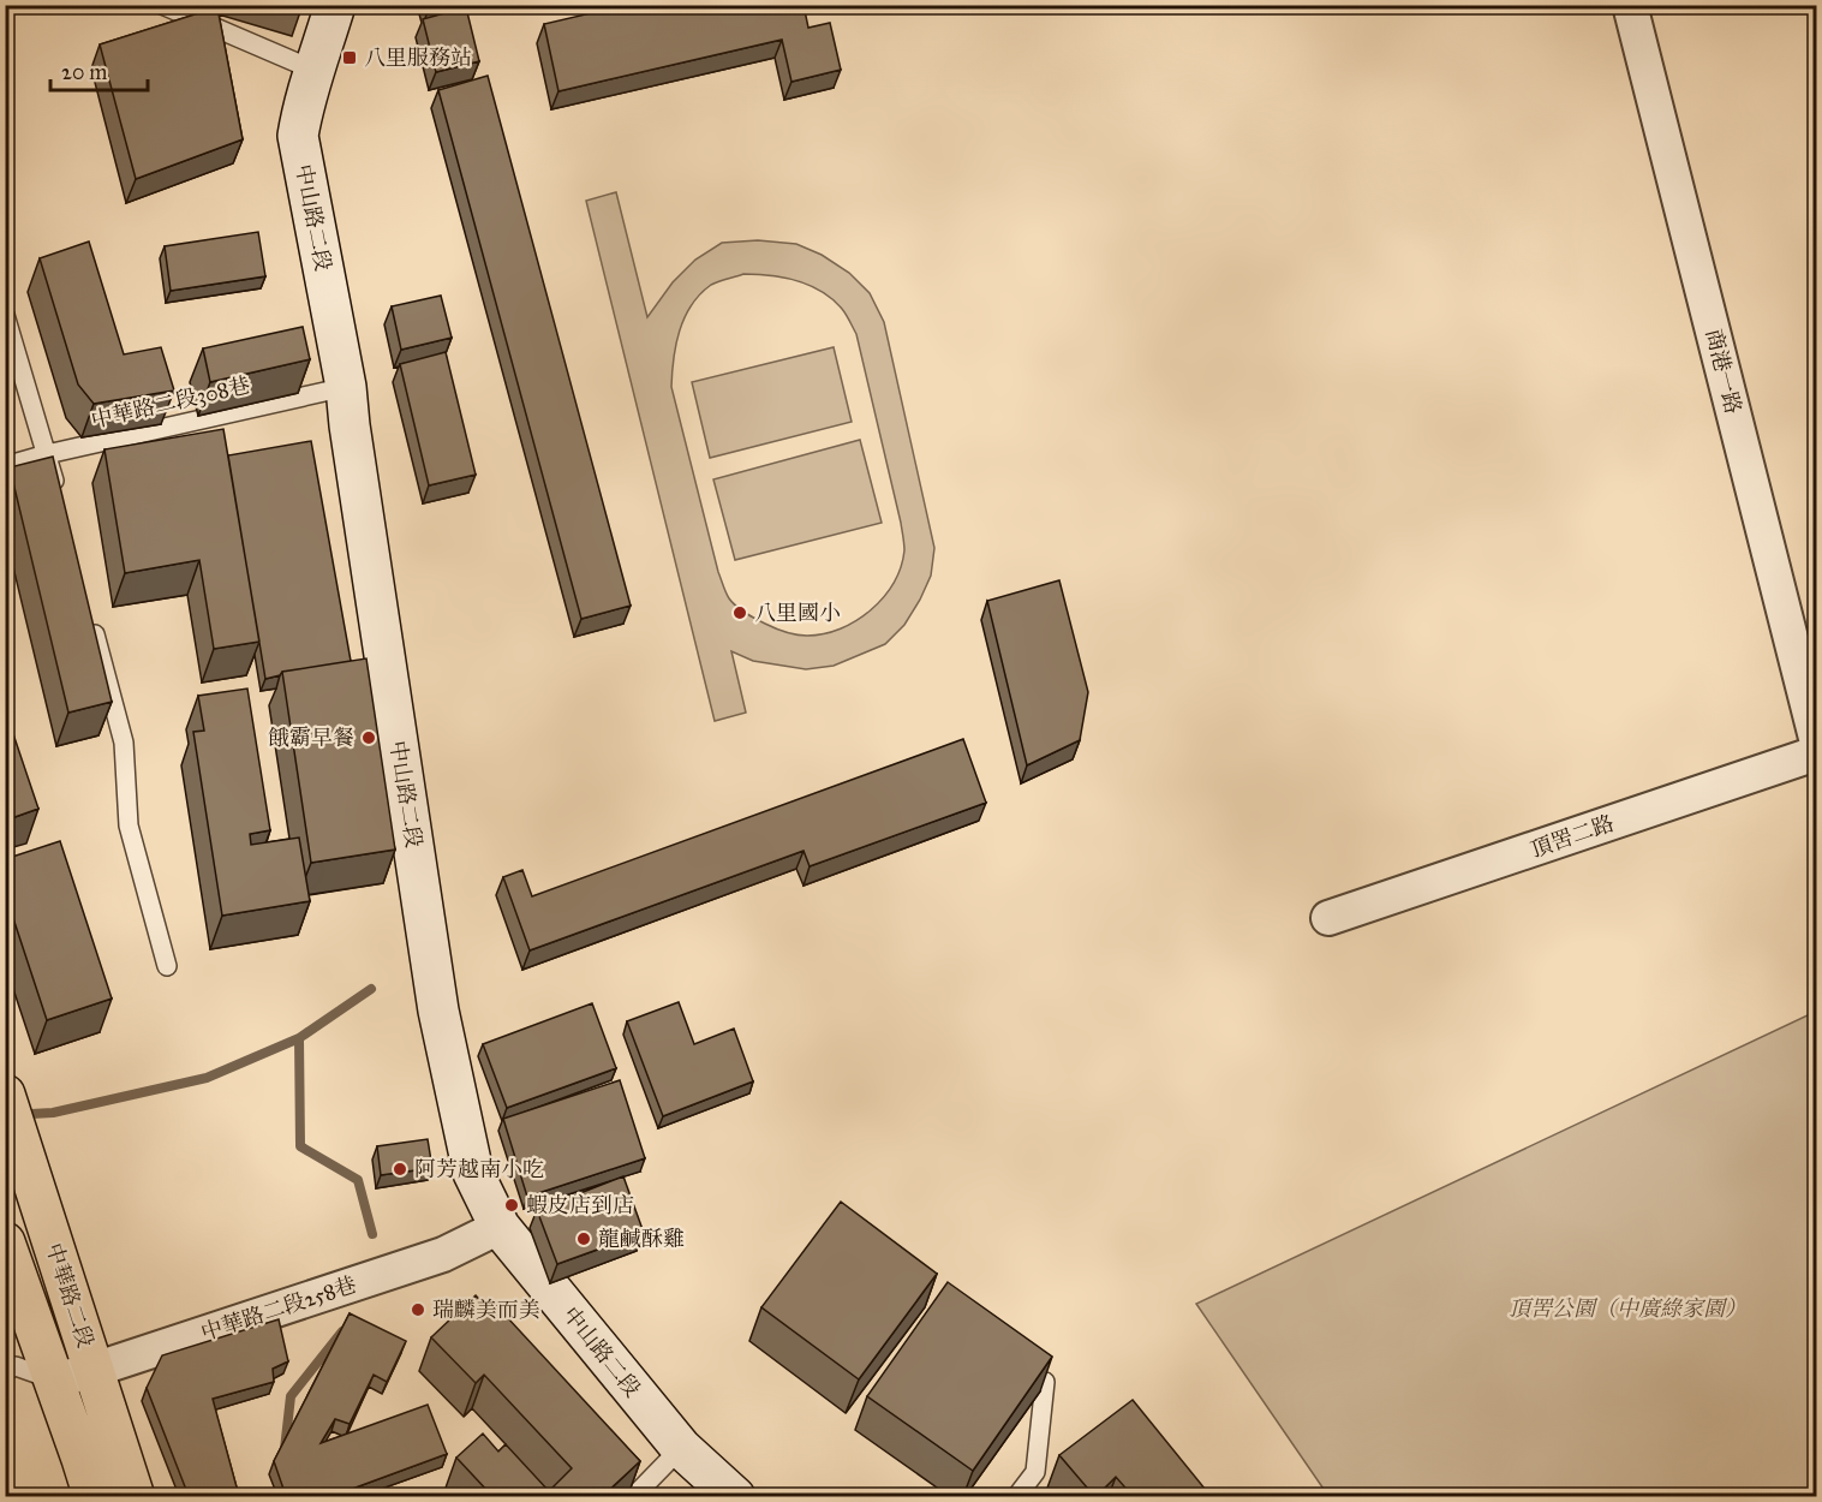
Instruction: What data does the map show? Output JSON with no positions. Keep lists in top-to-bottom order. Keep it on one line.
{"streets":{"main road":["中山路二段","中華路二段"],"street":["商港一路","頂罟二路","中華路二段258巷"],"lane":["中華路二段308巷"]},"crossings":[["中山路二段","中華路二段308巷"],["中山路二段","中華路二段258巷"],["中華路二段","中華路二段258巷"]],"parks":["頂罟公園（中廣綠家園）"],"places":{"transit":["八里服務站"],"other":["八里國小","餓霸早餐","阿芳越南小吃","蝦皮店到店","龍鹹酥雞","瑞麟美而美"]},"scale_bar":"20 m"}
